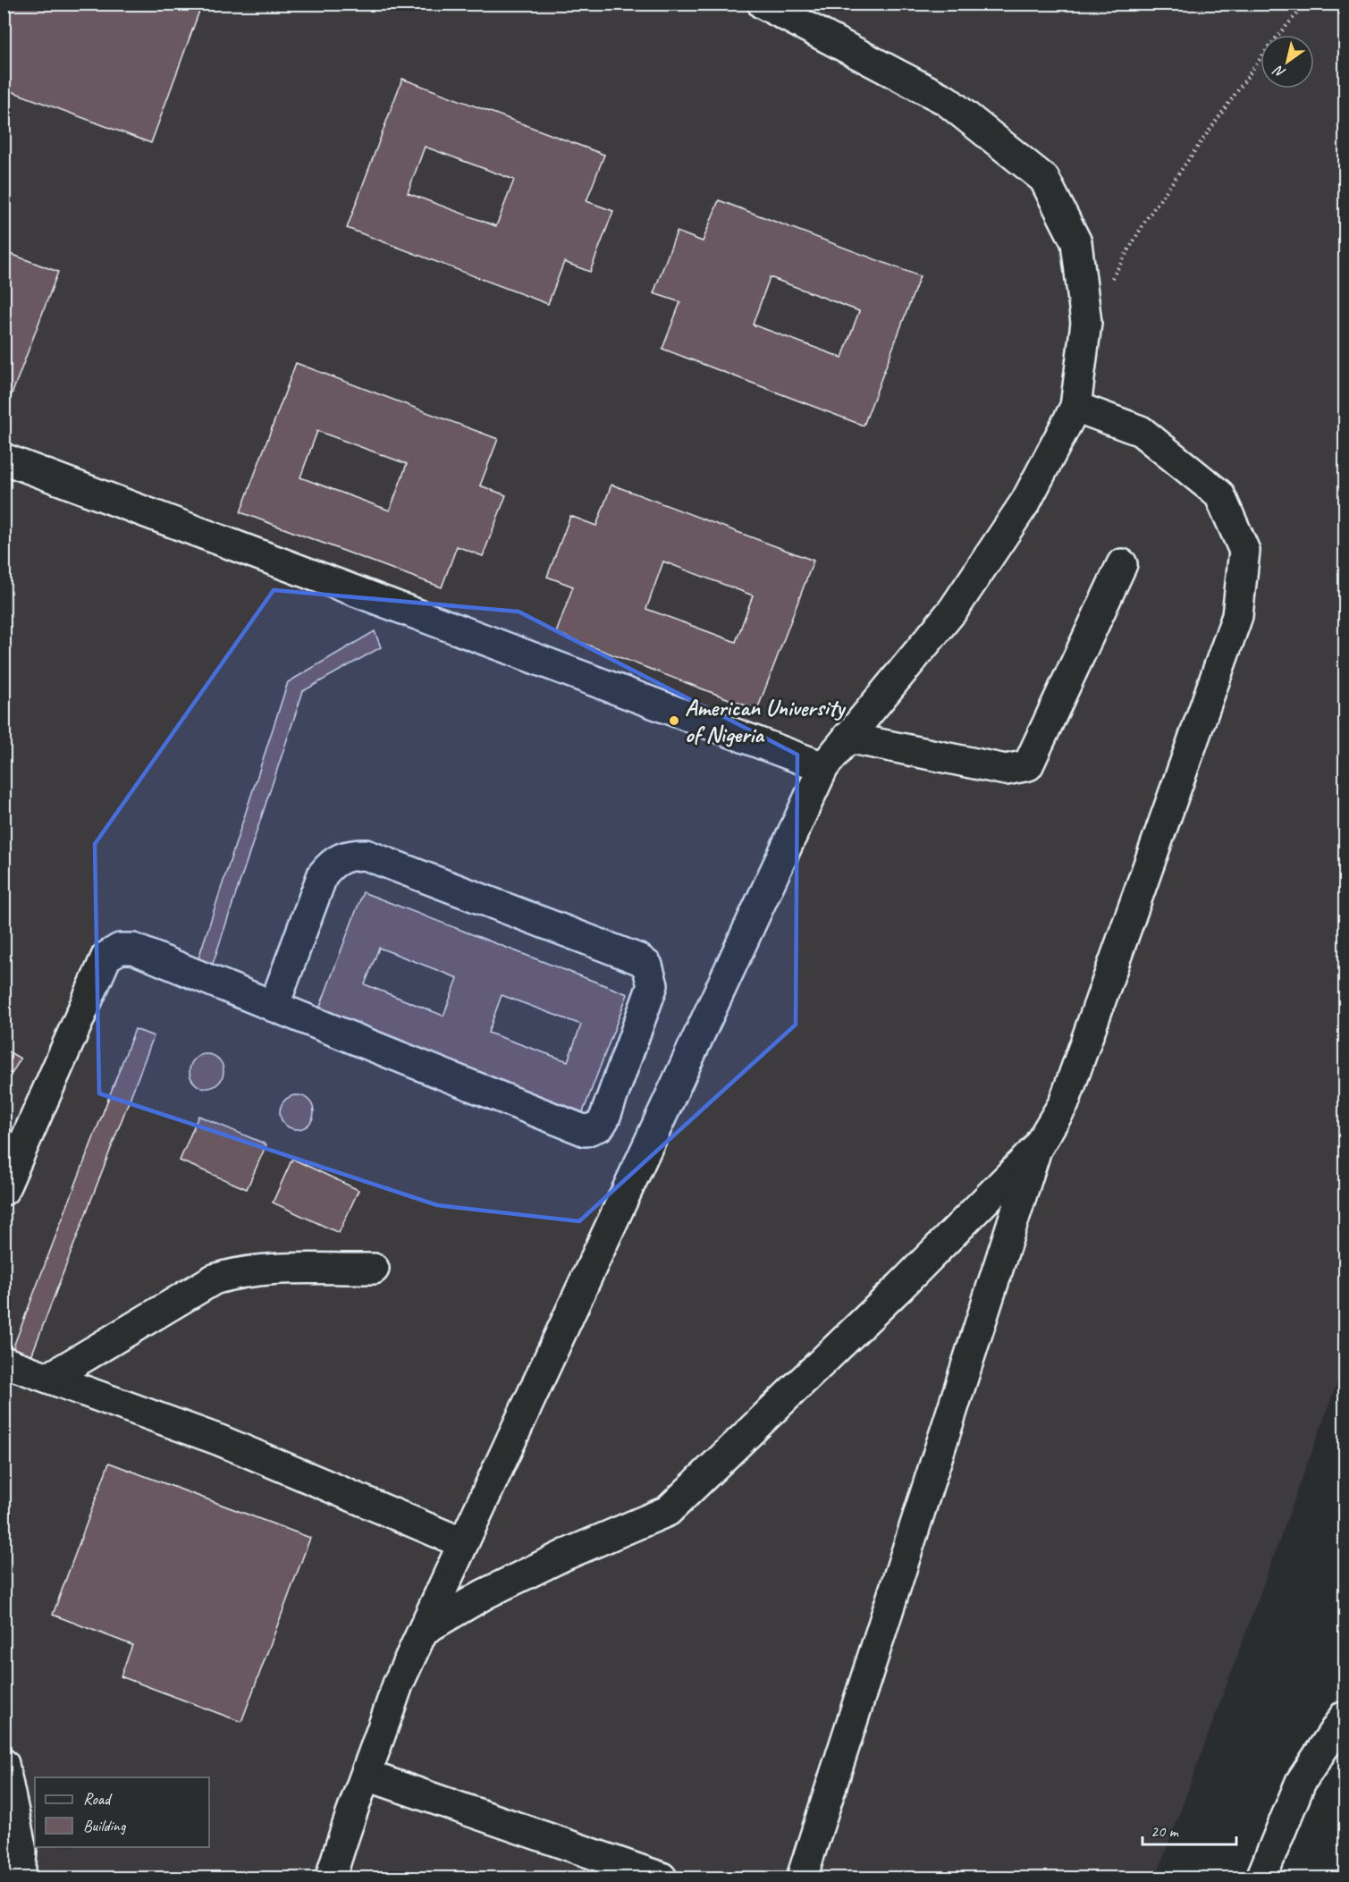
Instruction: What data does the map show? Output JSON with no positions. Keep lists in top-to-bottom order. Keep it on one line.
{"places":["American University of Nigeria"],"legend":["Road","Building"],"scale_bar":"20 m","north":"bottom left"}
